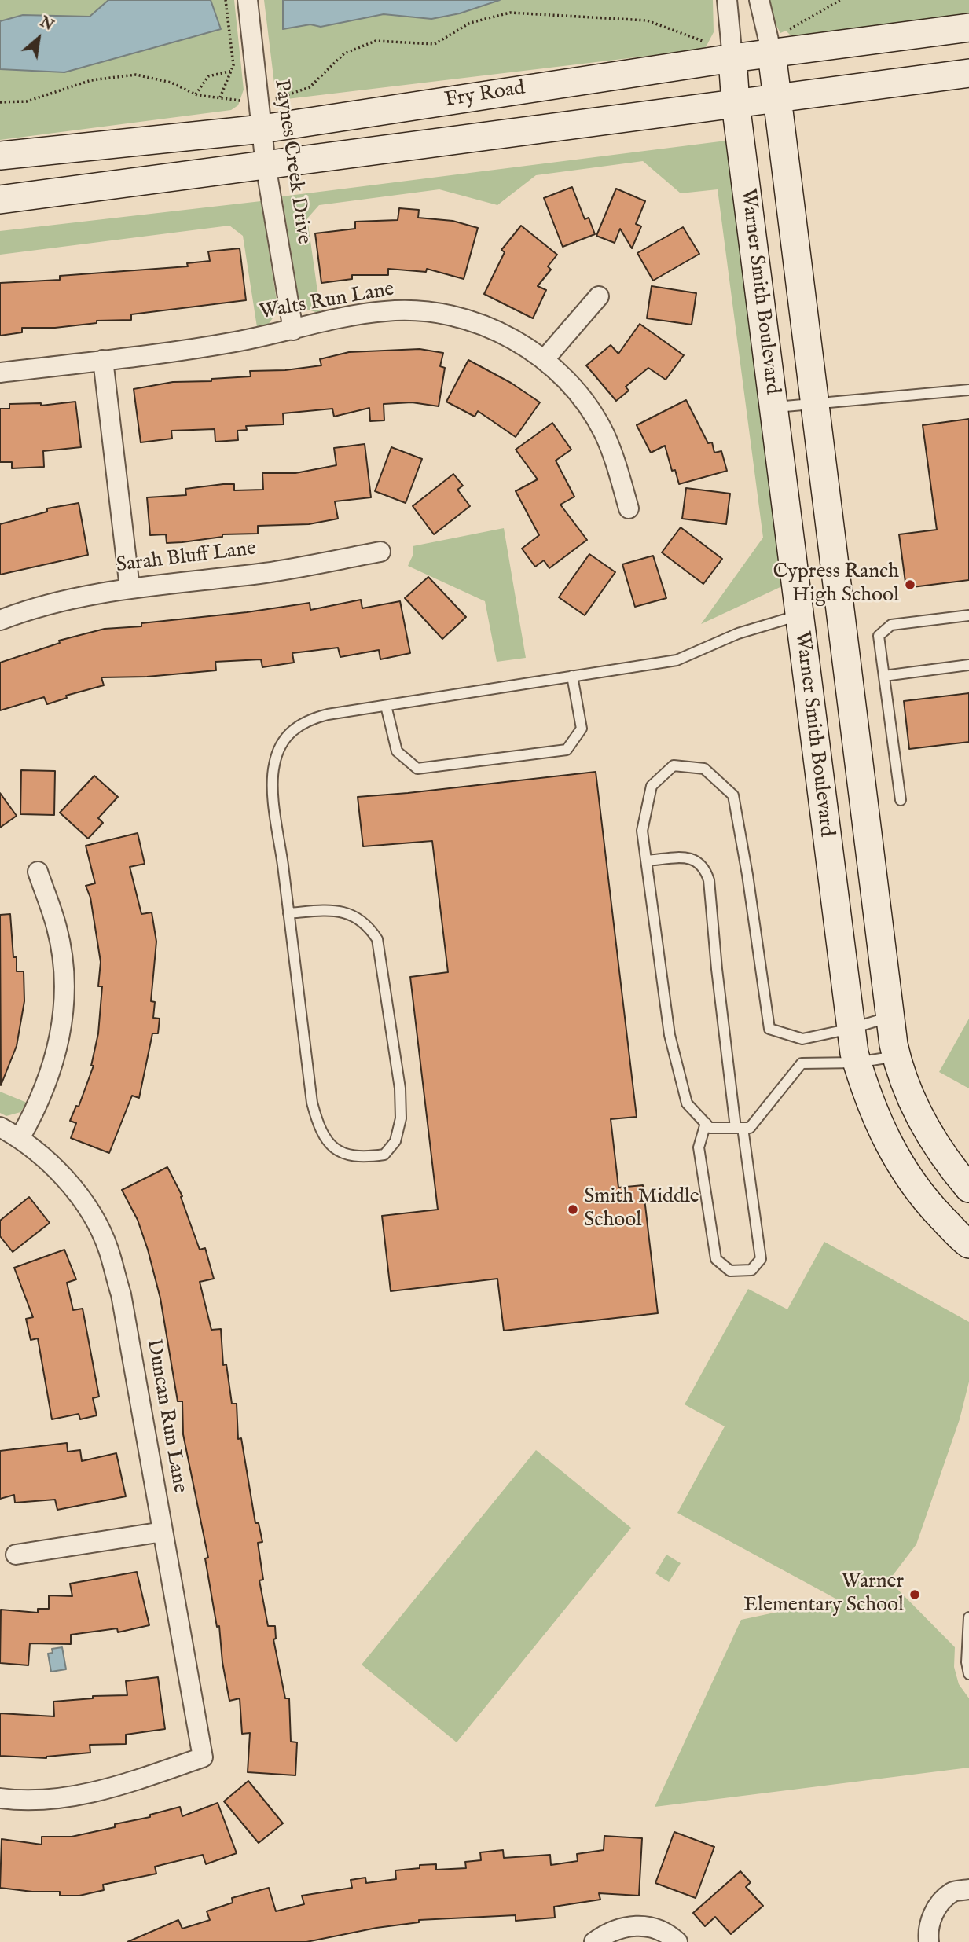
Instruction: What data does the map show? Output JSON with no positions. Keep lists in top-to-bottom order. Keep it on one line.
{"streets":{"street":["Fry Road","Paynes Creek Drive","Warner Smith Boulevard","Walts Run Lane","Sarah Bluff Lane","Duncan Run Lane"]},"crossings":[["Fry Road","Paynes Creek Drive"],["Fry Road","Warner Smith Boulevard"],["Paynes Creek Drive","Walts Run Lane"]],"places":["Cypress Ranch High School","Smith Middle School","Warner Elementary School"],"north":"top right"}
